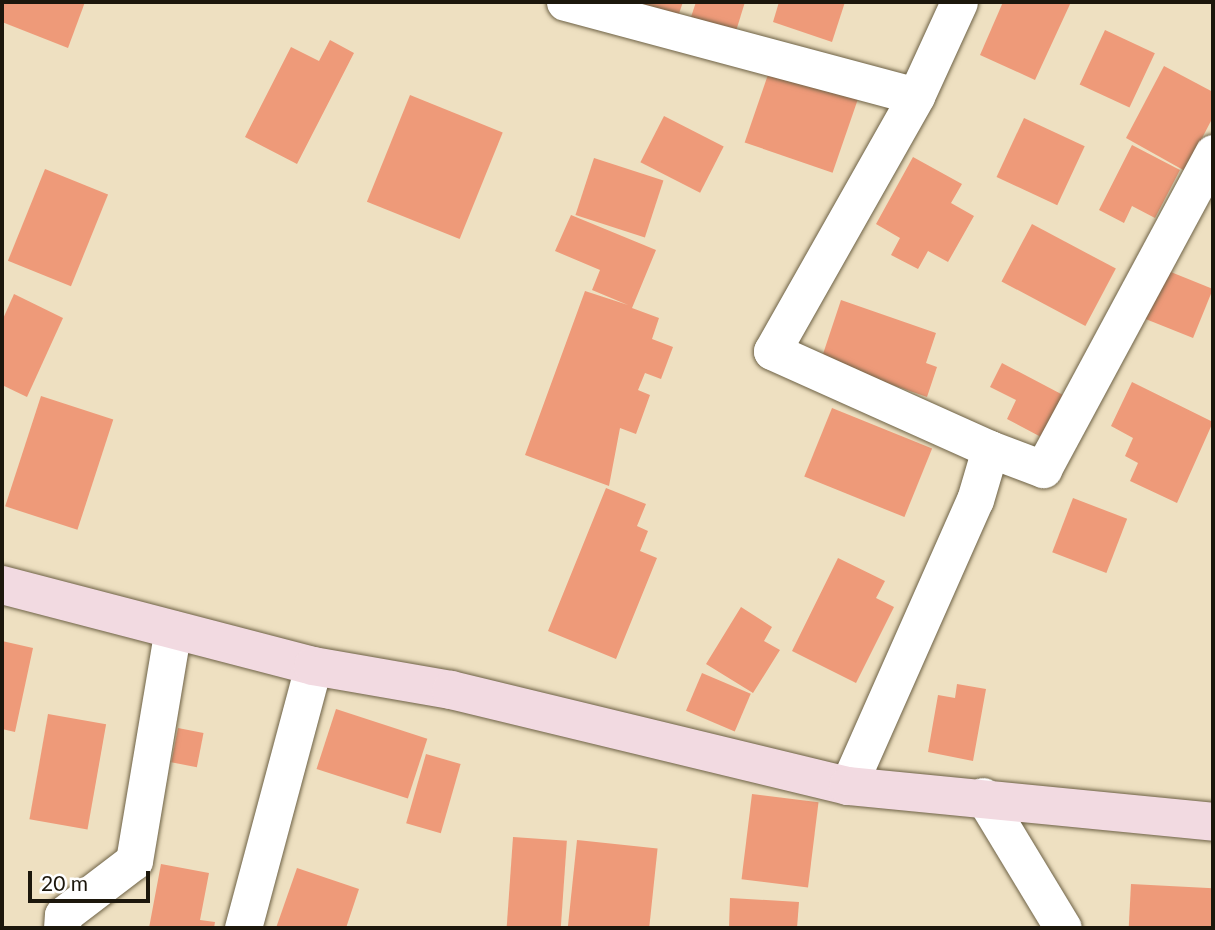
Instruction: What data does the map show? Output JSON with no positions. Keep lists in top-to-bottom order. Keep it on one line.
{"scale_bar":"20 m"}
